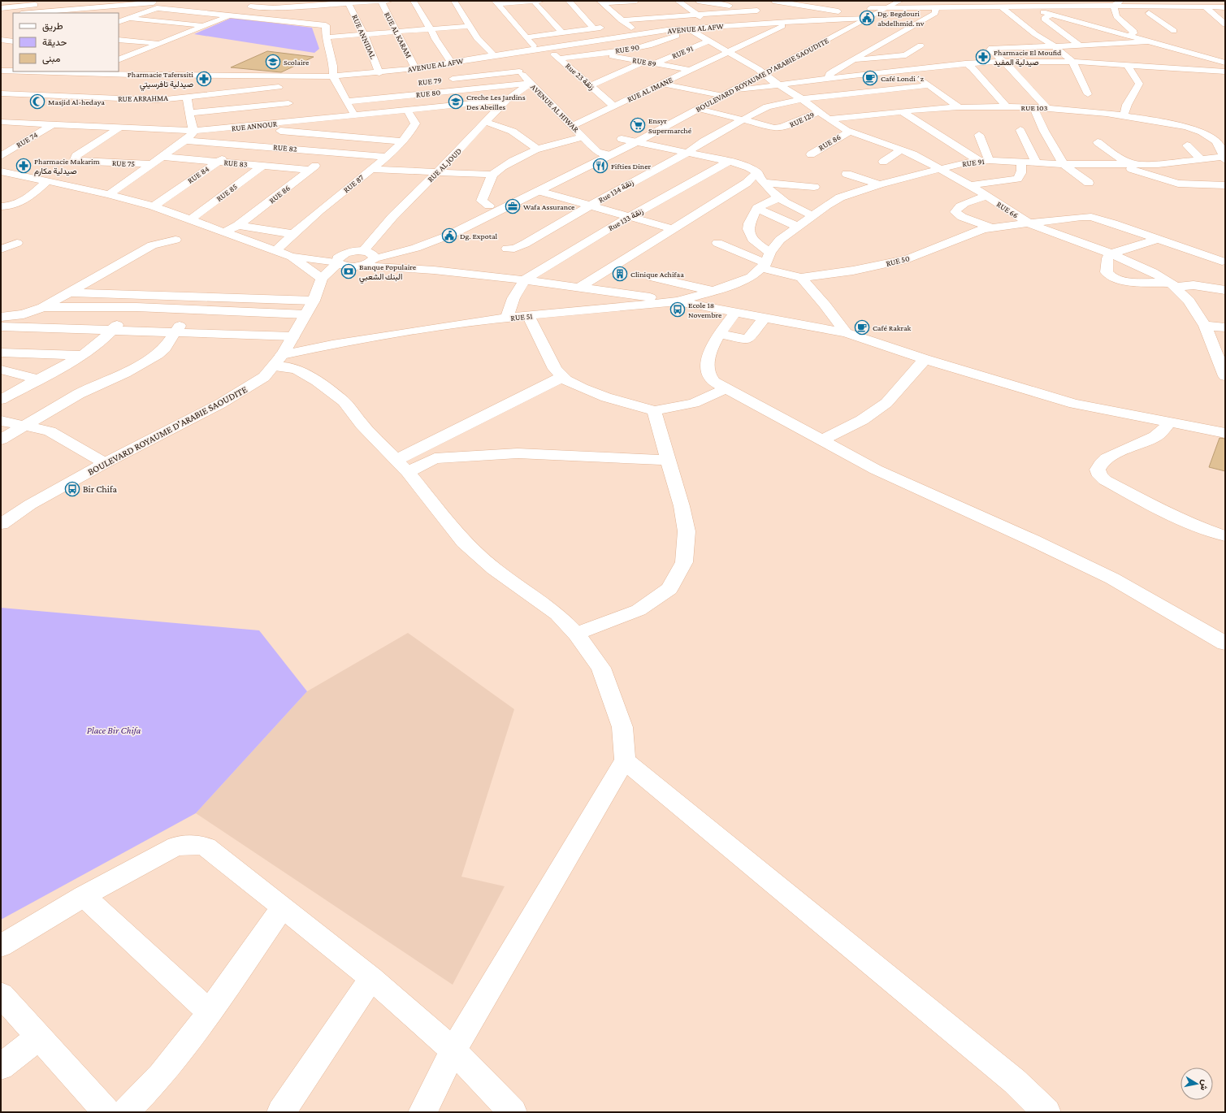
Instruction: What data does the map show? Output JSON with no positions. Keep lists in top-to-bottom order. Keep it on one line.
{"streets":{"street":["AVENUE AL AFW","RUE AL KARAM","RUE ANNIDAL","RUE 90","RUE 91","RUE 89","BOULEVARD ROYAUME D'ARABIE SAOUDITE","Rue 23 زنقة","RUE 79","RUE AL IMANE","RUE 80","RUE ARRAHMA","RUE 103","AVENUE AL HIWAR","RUE 129","RUE ANNOUR","RUE 74","RUE 86","RUE 82","RUE 75","RUE 83","RUE AL JOUD","RUE 84","RUE 87","Rue 134 زنقة","RUE 85","RUE 66","Rue 133 زنقة","RUE 50","RUE 51"]},"crossings":[["AVENUE AL AFW","RUE AL KARAM"],["AVENUE AL AFW","RUE ANNIDAL"],["AVENUE AL AFW","RUE 90"],["AVENUE AL AFW","BOULEVARD ROYAUME D'ARABIE SAOUDITE"],["AVENUE AL AFW","Rue 23 زنقة"],["AVENUE AL AFW","RUE AL IMANE"],["AVENUE AL AFW","AVENUE AL HIWAR"],["RUE 90","RUE 89"],["RUE 90","Rue 23 زنقة"],["RUE 91","RUE 89"],["RUE 91","RUE 103"],["RUE 91","RUE 66"],["RUE 91","RUE 50"],["RUE 91","RUE 51"],["RUE 89","RUE AL IMANE"],["BOULEVARD ROYAUME D'ARABIE SAOUDITE","AVENUE AL HIWAR"],["BOULEVARD ROYAUME D'ARABIE SAOUDITE","RUE AL JOUD"],["BOULEVARD ROYAUME D'ARABIE SAOUDITE","RUE 66"],["BOULEVARD ROYAUME D'ARABIE SAOUDITE","RUE 51"],["Rue 23 زنقة","RUE AL IMANE"],["RUE 79","AVENUE AL HIWAR"],["RUE AL IMANE","AVENUE AL HIWAR"],["RUE 80","AVENUE AL HIWAR"],["RUE 80","RUE AL JOUD"],["RUE 103","RUE 66"],["AVENUE AL HIWAR","RUE AL JOUD"],["RUE 129","Rue 134 زنقة"],["RUE 129","RUE 66"],["RUE ANNOUR","RUE 74"],["RUE ANNOUR","RUE 75"],["RUE ANNOUR","RUE AL JOUD"],["RUE ANNOUR","RUE 87"],["RUE 86","RUE 82"],["RUE 86","RUE 83"],["RUE 86","RUE 66"],["RUE 82","RUE 84"],["RUE 82","RUE 87"],["RUE 83","RUE 84"],["RUE 83","RUE 85"],["Rue 134 زنقة","RUE 66"],["RUE 66","RUE 50"],["RUE 50","RUE 51"]],"parks":["Place Bir Chifa"],"places":{"public building":["Dg. Begdouri abdelhmid. nv","Dg. Expotal"],"pharmacy":["Pharmacie El Moufid صيدلية المفيد","Pharmacie Taferssiti صيدلية تافرسيتي","Pharmacie Makarim صيدلية مكارم"],"school or university":["Scolaire","Creche Les Jardins Des Abeilles"],"cafe":["Café Londi´z","Café Rakrak"],"mosque":["Masjid Al-hedaya"],"supermarket":["Ensyr Supermarché"],"restaurant":["Fifties Diner"],"office":["Wafa Assurance"],"bank":["Banque Populaire البنك الشعبي"],"building":["Clinique Achifaa"],"bus stop":["Ecole 18 Novembre","Bir Chifa"]},"legend":["طريق","حديقة","مبنى"],"north":"right"}
